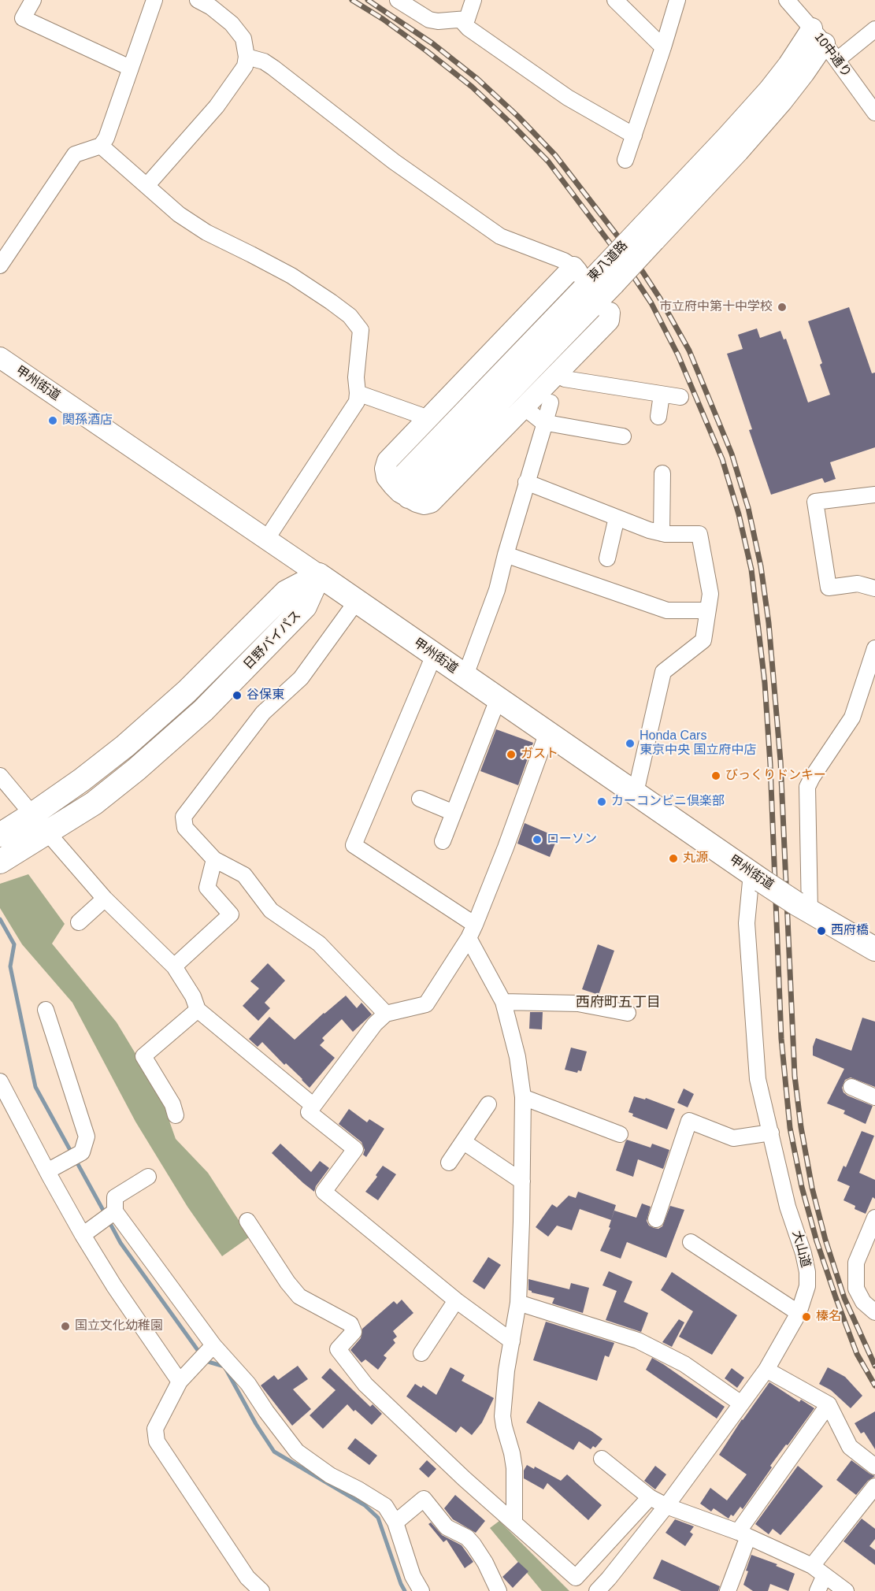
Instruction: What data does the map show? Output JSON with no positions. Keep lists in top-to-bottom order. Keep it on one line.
{"streets":{"highway":["甲州街道","日野バイパス"],"main road":["東八道路"],"street":["10中通り","大山道"]},"crossings":[["10中通り","東八道路"],["甲州街道","日野バイパス"],["甲州街道","大山道"]],"districts":["西府町五丁目"],"places":["市立府中第十中学校","関孫酒店","谷保東","Honda Cars 東京中央 国立府中店","ガスト","びっくりドンキー","カーコンビニ倶楽部","ローソン","丸源","西府橋","榛名","国立文化幼稚園"]}
